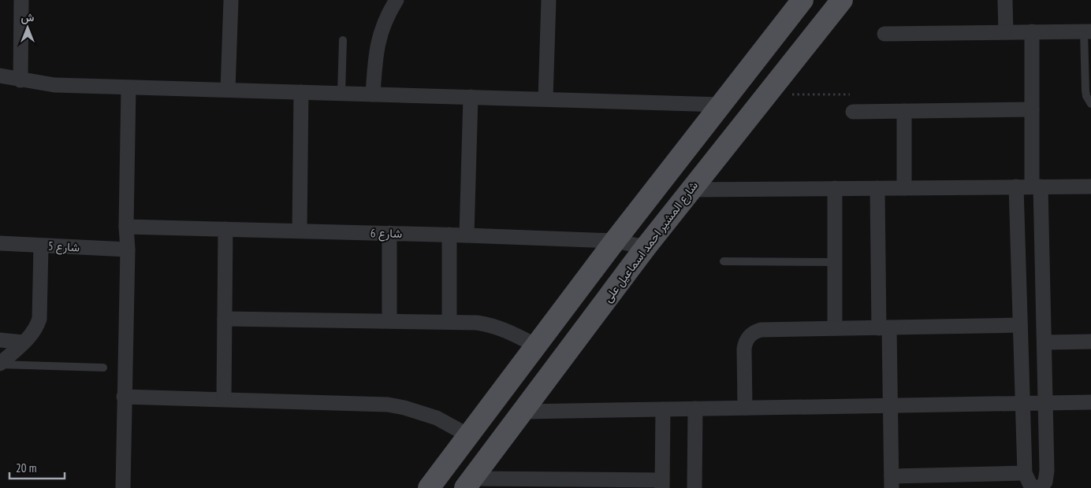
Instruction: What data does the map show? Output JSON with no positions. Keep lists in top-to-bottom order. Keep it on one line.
{"streets":{"main road":["شارع المشير احمد اسماعيل على"],"street":["شارع 6","شارع 5"]},"crossings":[["شارع 6","شارع المشير احمد اسماعيل على"]],"scale_bar":"20 m","north":"top"}
